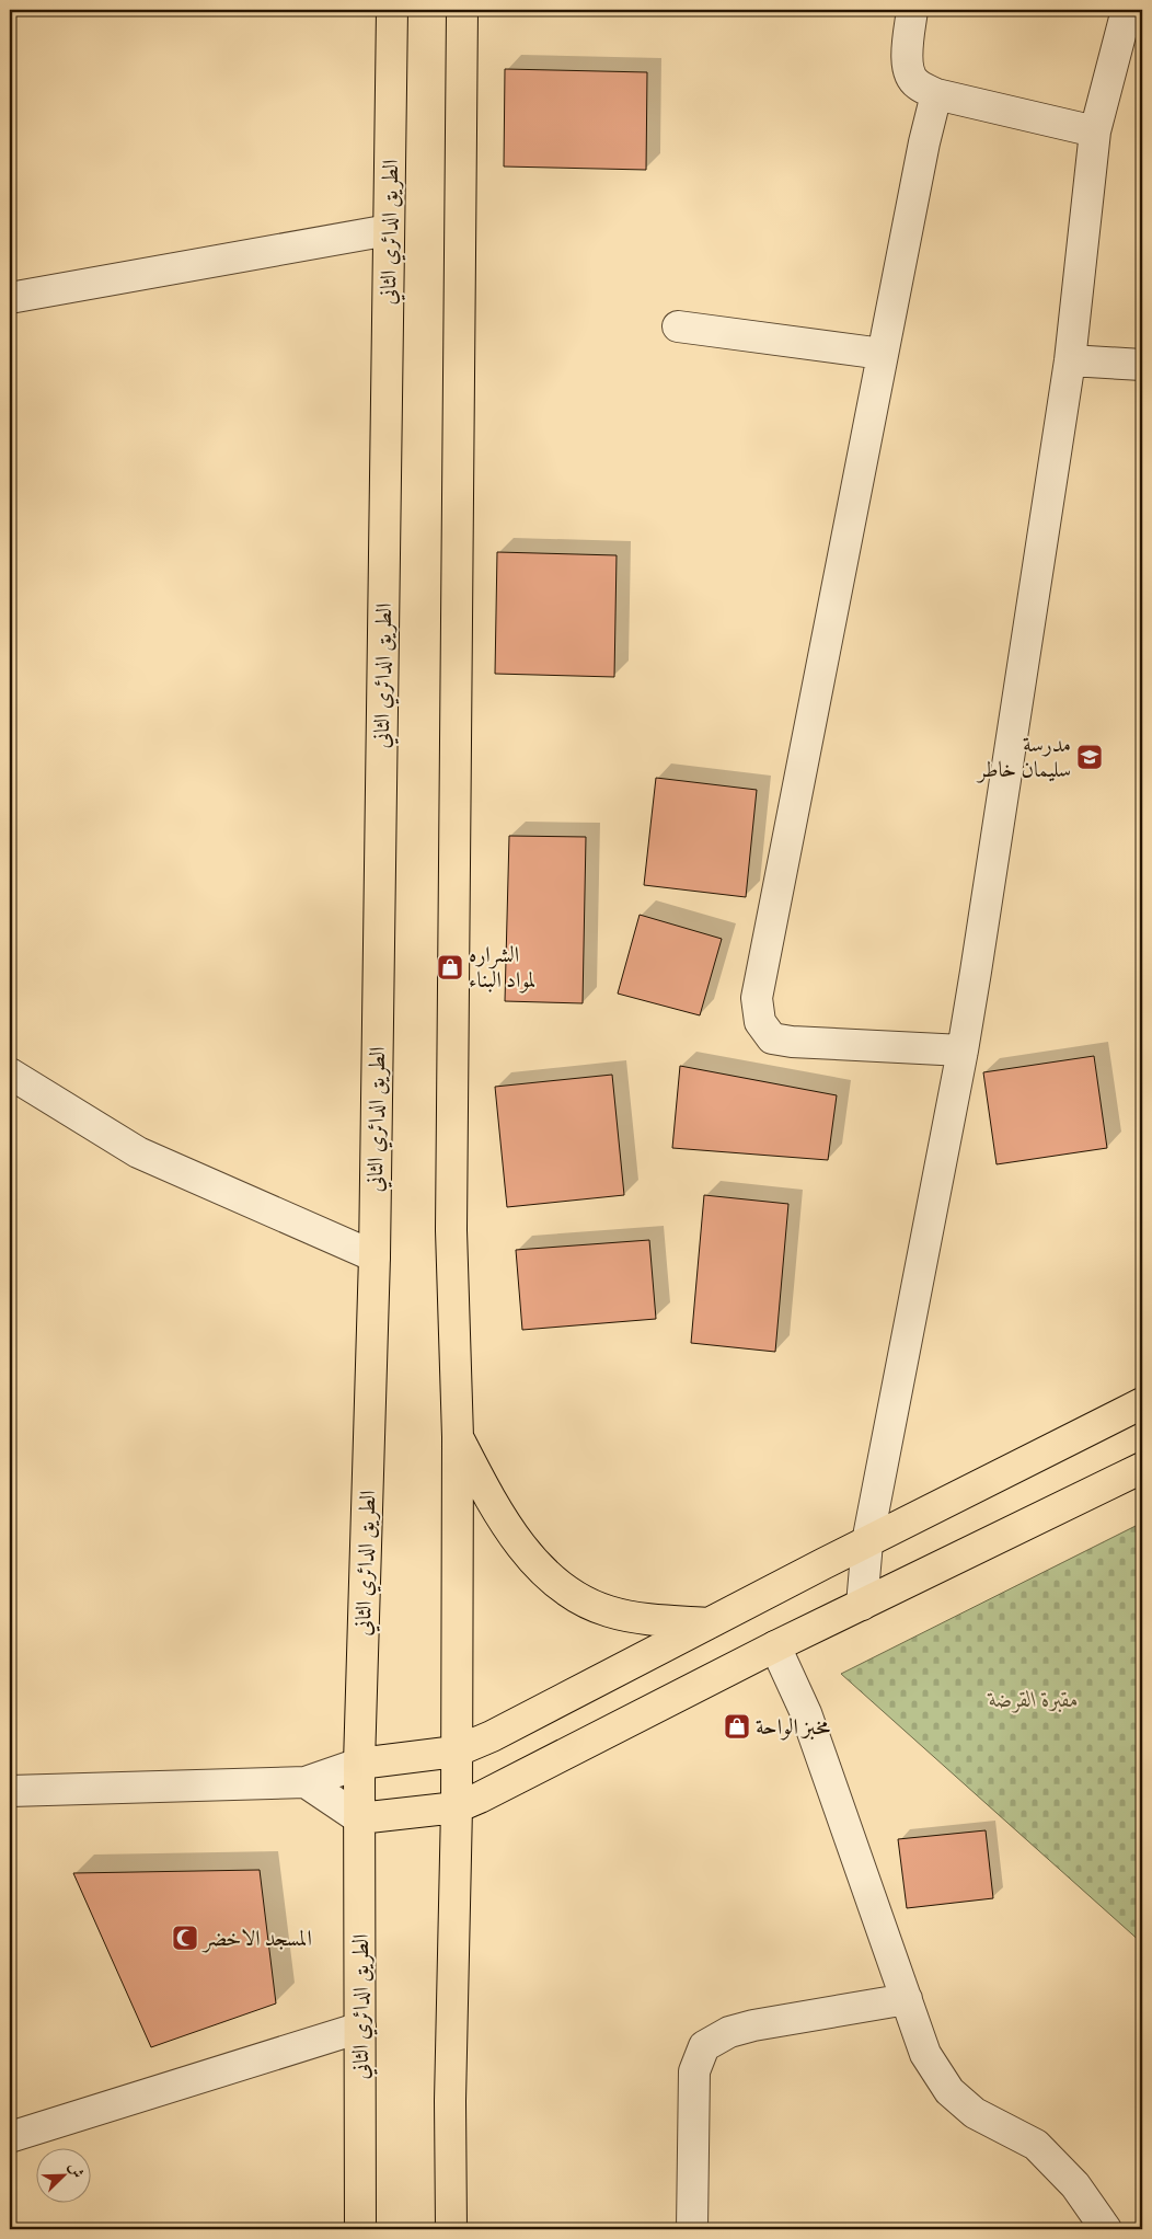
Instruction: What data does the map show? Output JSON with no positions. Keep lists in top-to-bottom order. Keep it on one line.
{"streets":{"main road":["الطريق الدائري الثاني"]},"parks":["مقبرة القرضة"],"places":{"school or university":["مدرسة سليمان خاطر"],"shop":["الشراره لمواد البناء","مخبز الواحة"],"mosque":["المسجد الاخضر"]},"north":"top right"}
